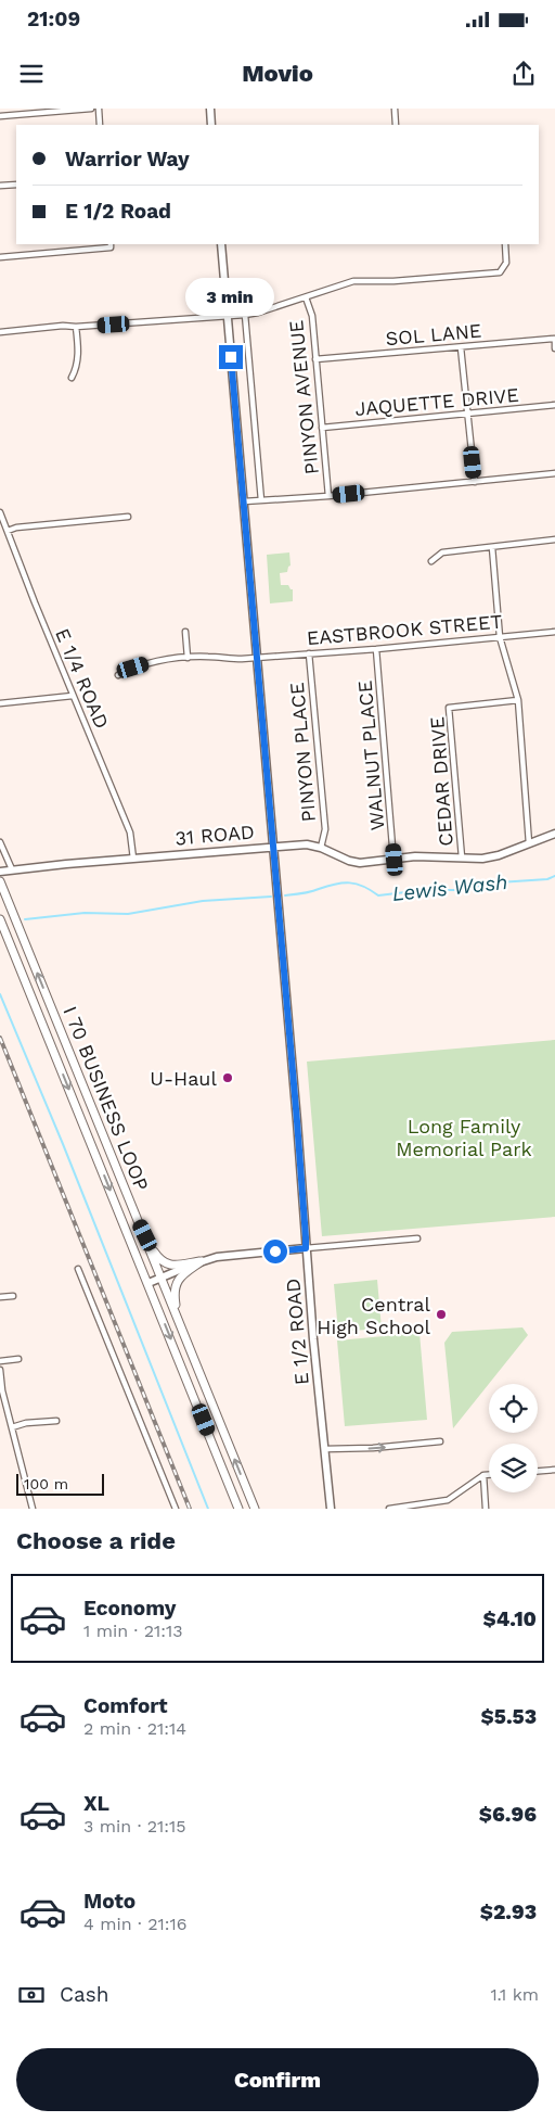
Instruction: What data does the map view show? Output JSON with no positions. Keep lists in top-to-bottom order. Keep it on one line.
{"streets":{"main road":["31 ROAD","I 70 BUSINESS LOOP","E 1/2 ROAD"],"street":["SOL LANE","PINYON AVENUE","JAQUETTE DRIVE","EASTBROOK STREET","E 1/4 ROAD","PINYON PLACE","WALNUT PLACE","CEDAR DRIVE"]},"crossings":[["SOL LANE","PINYON AVENUE"],["PINYON AVENUE","JAQUETTE DRIVE"],["EASTBROOK STREET","PINYON PLACE"],["EASTBROOK STREET","WALNUT PLACE"],["EASTBROOK STREET","E 1/2 ROAD"],["E 1/4 ROAD","31 ROAD"],["PINYON PLACE","31 ROAD"],["WALNUT PLACE","31 ROAD"],["CEDAR DRIVE","31 ROAD"],["31 ROAD","E 1/2 ROAD"]],"water":["Lewis Wash"],"parks":["Long Family Memorial Park"],"places":["U-Haul","Central High School"],"scale_bar":"100 m","page":{"status":"21:09","header":"Movio","banner":["Warrior Way","E 1/2 Road"],"bubble":"3 min","scale":"100 m","heading":"Choose a ride","list":[{"name":"Economy","note":"1 min · 21:13","value":"$4.10"},{"name":"Comfort","note":"2 min · 21:14","value":"$5.53"},{"name":"XL","note":"3 min · 21:15","value":"$6.96"},{"name":"Moto","note":"4 min · 21:16","value":"$2.93"}],"pay":["Cash","1.1 km"],"buttons":"Confirm"}}
